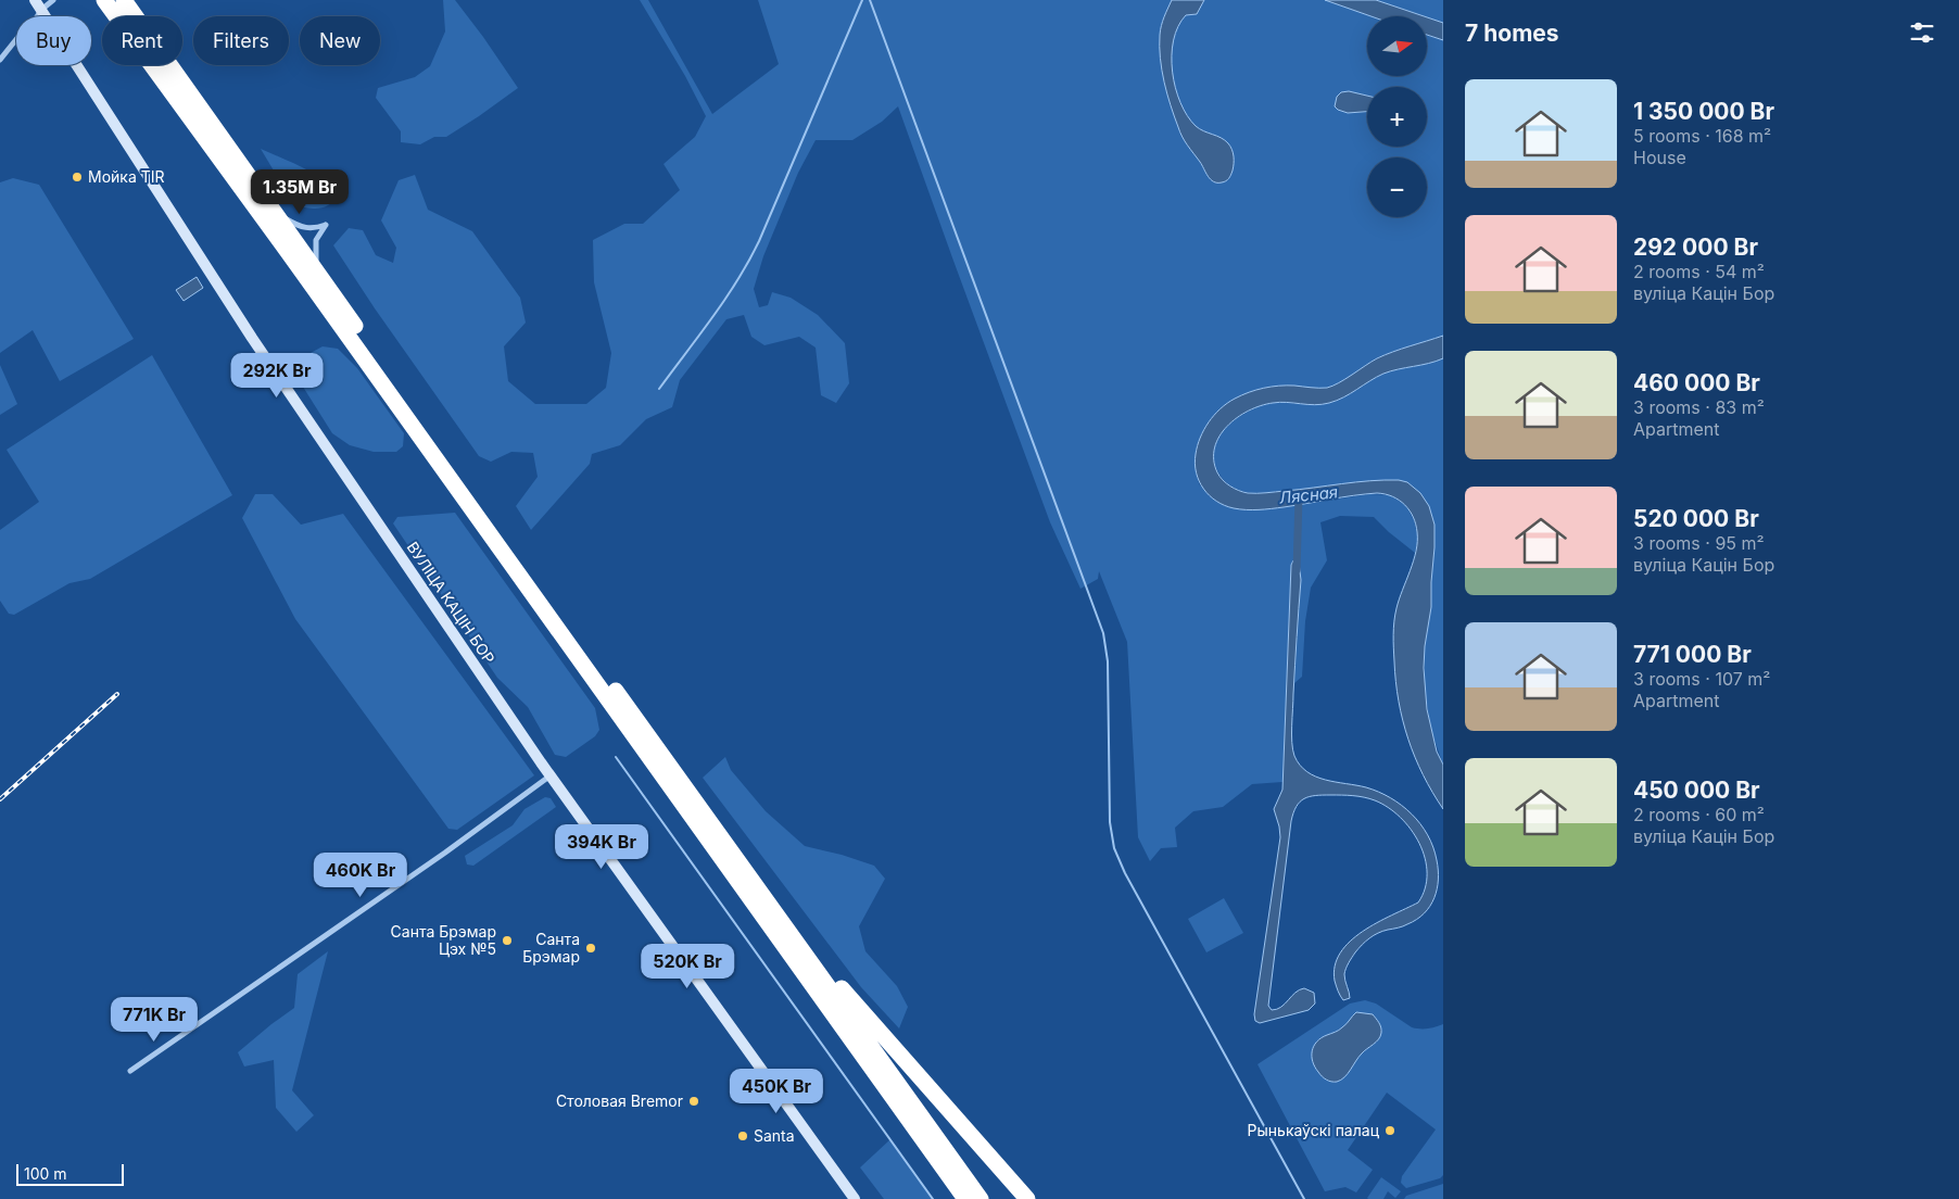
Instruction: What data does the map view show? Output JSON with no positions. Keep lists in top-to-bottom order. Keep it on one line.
{"streets":{"main road":["ВУЛІЦА КАЦІН БОР"]},"water":["Лясная"],"places":["Мойка TIR","Санта Брэмар Цэх №5","Санта Брэмар","Столовая Bremor","Рынькаўскi палац","Santa"],"scale_bar":"100 m","north":"right","page":{"heading":"7 homes","map_buttons":["+","−"],"chip":["Buy","Rent","Filters","New"],"list":[{"name":"1 350 000 Br","note":"5 rooms · 168 m² · House"},{"name":"292 000 Br","note":"2 rooms · 54 m² · вуліца Кацін Бор"},{"name":"460 000 Br","note":"3 rooms · 83 m² · Apartment"},{"name":"520 000 Br","note":"3 rooms · 95 m² · вуліца Кацін Бор"},{"name":"771 000 Br","note":"3 rooms · 107 m² · Apartment"},{"name":"450 000 Br","note":"2 rooms · 60 m² · вуліца Кацін Бор"}],"price":["1.35M Br","292K Br","394K Br","460K Br","520K Br","771K Br","450K Br"],"scale":"100 m"}}
